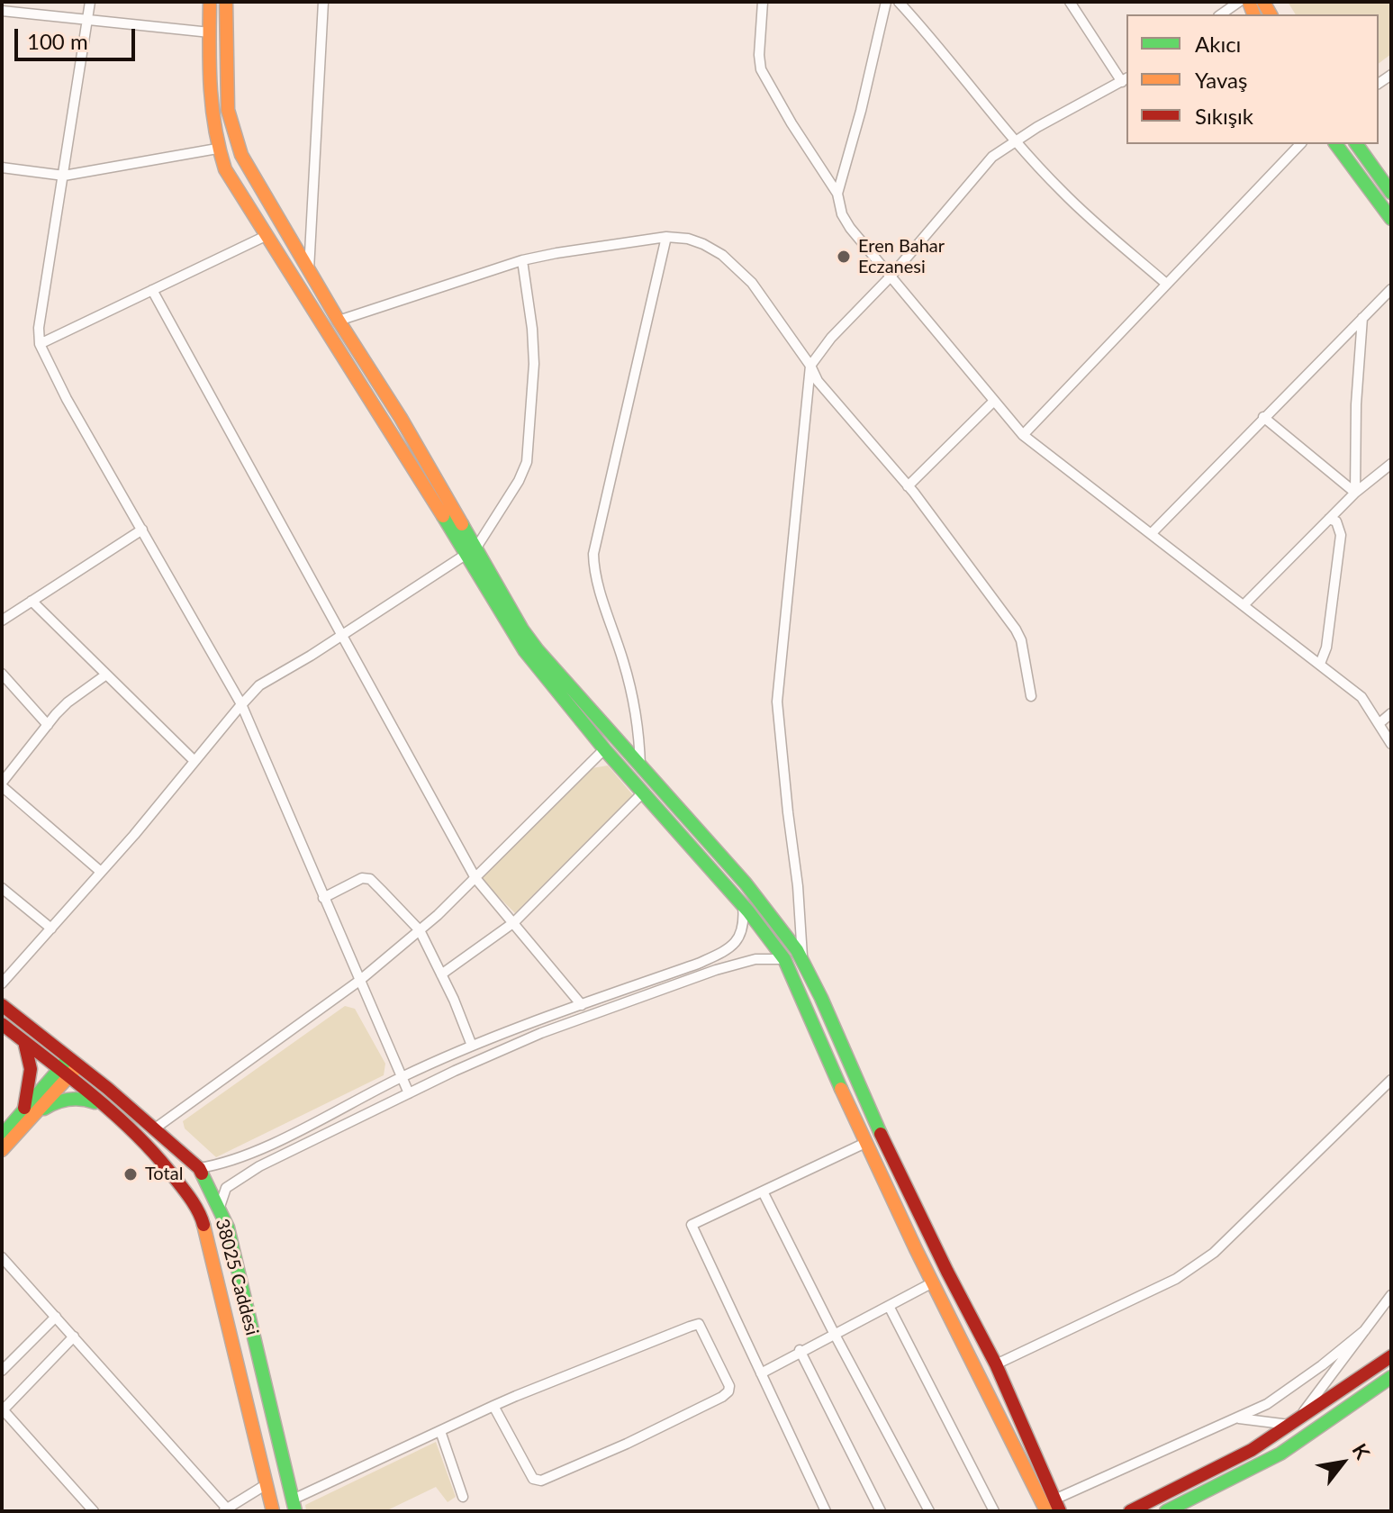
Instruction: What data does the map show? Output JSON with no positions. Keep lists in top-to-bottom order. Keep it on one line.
{"streets":{"street":["38025 Caddesi"]},"places":["Eren Bahar Eczanesi","Total"],"legend":["Akıcı","Yavaş","Sıkışık"],"scale_bar":"100 m","north":"top right"}
